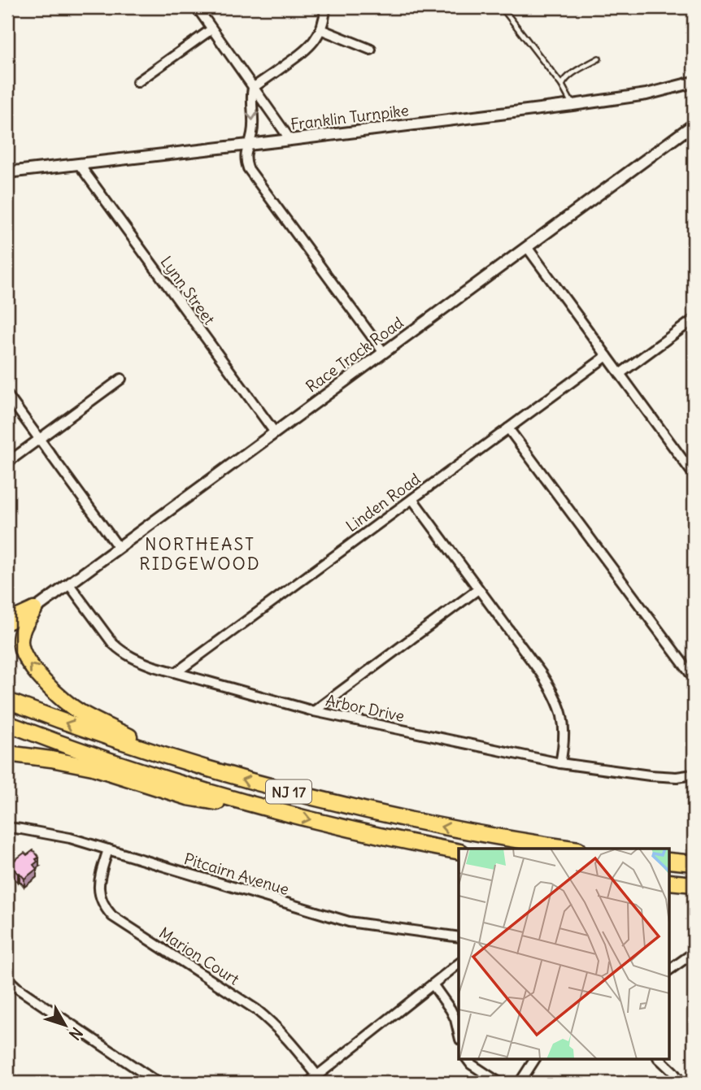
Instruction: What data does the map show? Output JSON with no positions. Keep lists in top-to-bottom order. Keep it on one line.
{"streets":{"highway":["NJ 17"],"street":["Franklin Turnpike","Lynn Street","Race Track Road","Linden Road","Arbor Drive","Pitcairn Avenue","Marion Court"]},"crossings":[["Franklin Turnpike","Lynn Street"],["Lynn Street","Race Track Road"],["Race Track Road","Arbor Drive"],["Linden Road","Arbor Drive"],["Pitcairn Avenue","Marion Court"]],"districts":["NORTHEAST RIDGEWOOD"],"north":"bottom right"}
